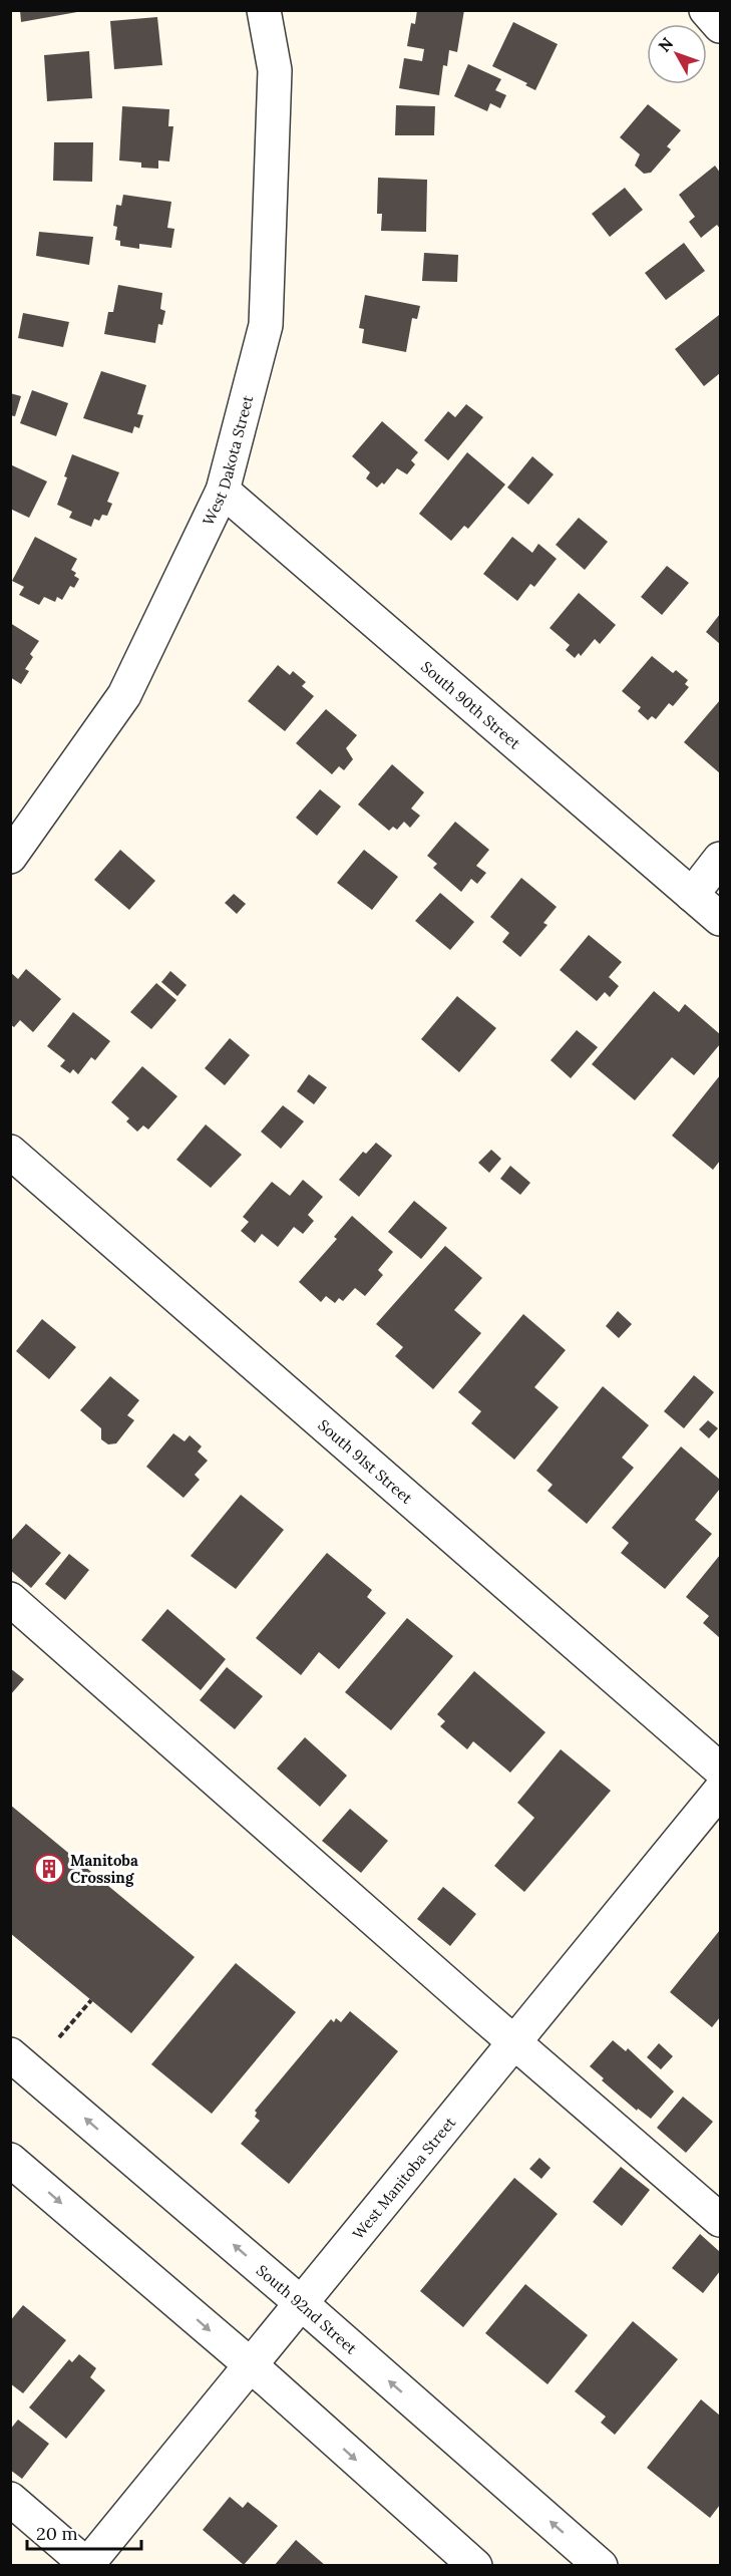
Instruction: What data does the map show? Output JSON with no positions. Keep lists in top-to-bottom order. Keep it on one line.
{"streets":{"street":["West Dakota Street","South 90th Street","South 91st Street","West Manitoba Street","South 92nd Street"]},"crossings":[["West Dakota Street","South 90th Street"],["West Manitoba Street","South 92nd Street"]],"places":{"building":["Manitoba Crossing"]},"scale_bar":"20 m","north":"top left"}
